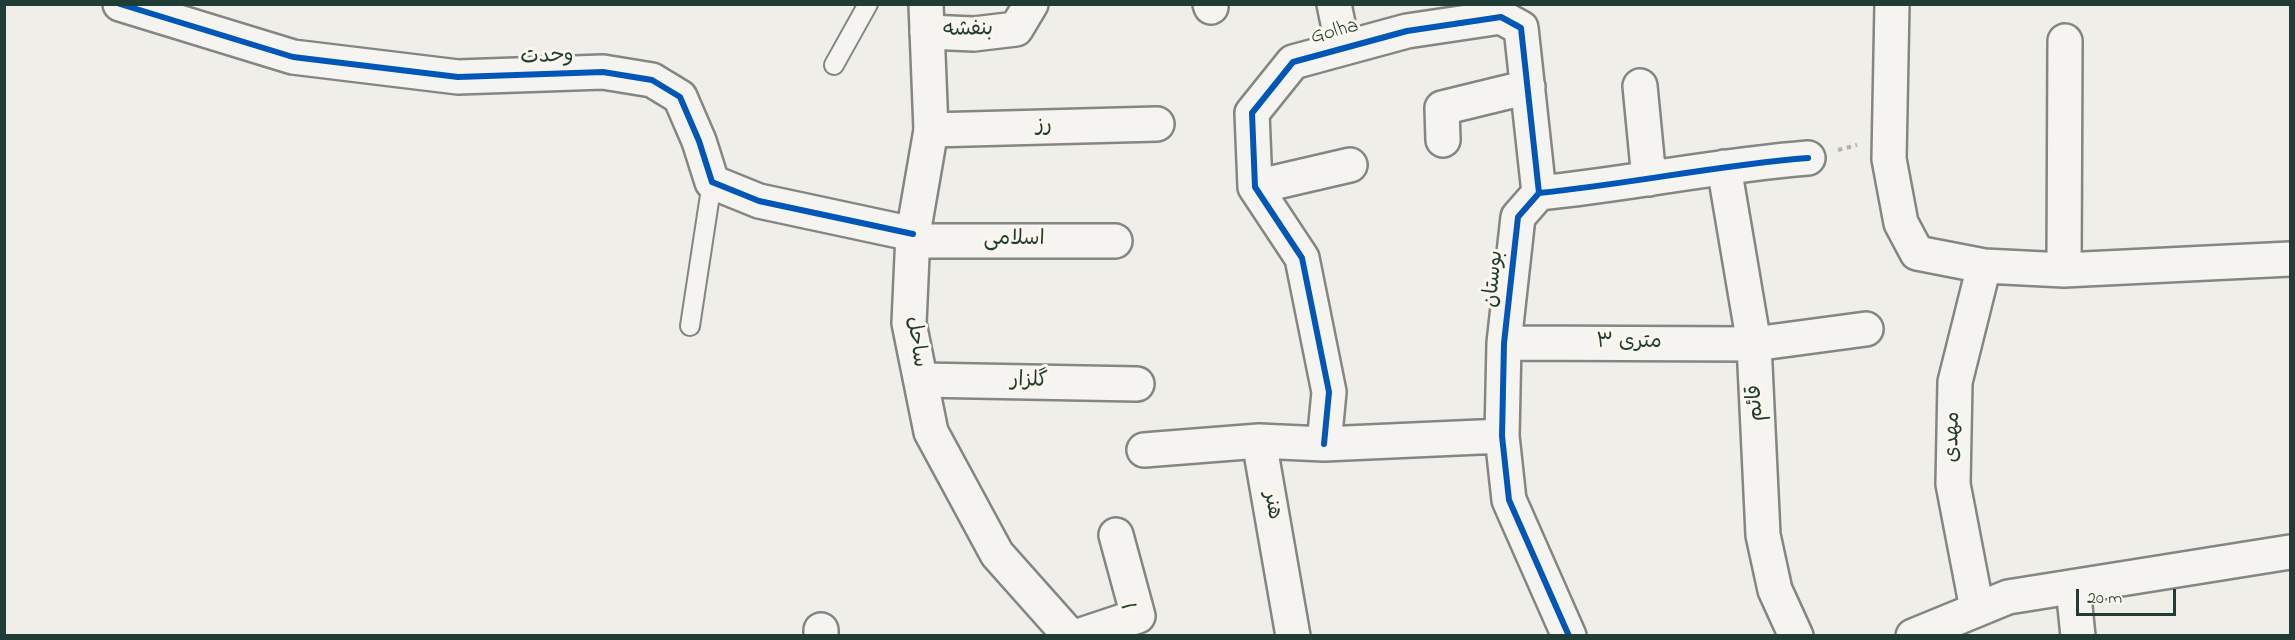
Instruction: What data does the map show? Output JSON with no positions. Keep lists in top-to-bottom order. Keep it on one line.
{"streets":{"street":["بنفشه","Golha","وحدت","رز","اسلامی","بوستان","ساحل","۳ متری","گلزار","قائم","مهدی","هنر","۱"]},"crossings":[["بنفشه","ساحل"],["Golha","بوستان"],["رز","ساحل"],["اسلامی","ساحل"],["بوستان","۳ متری"],["ساحل","گلزار"],["۳ متری","قائم"]],"scale_bar":"20 m"}
